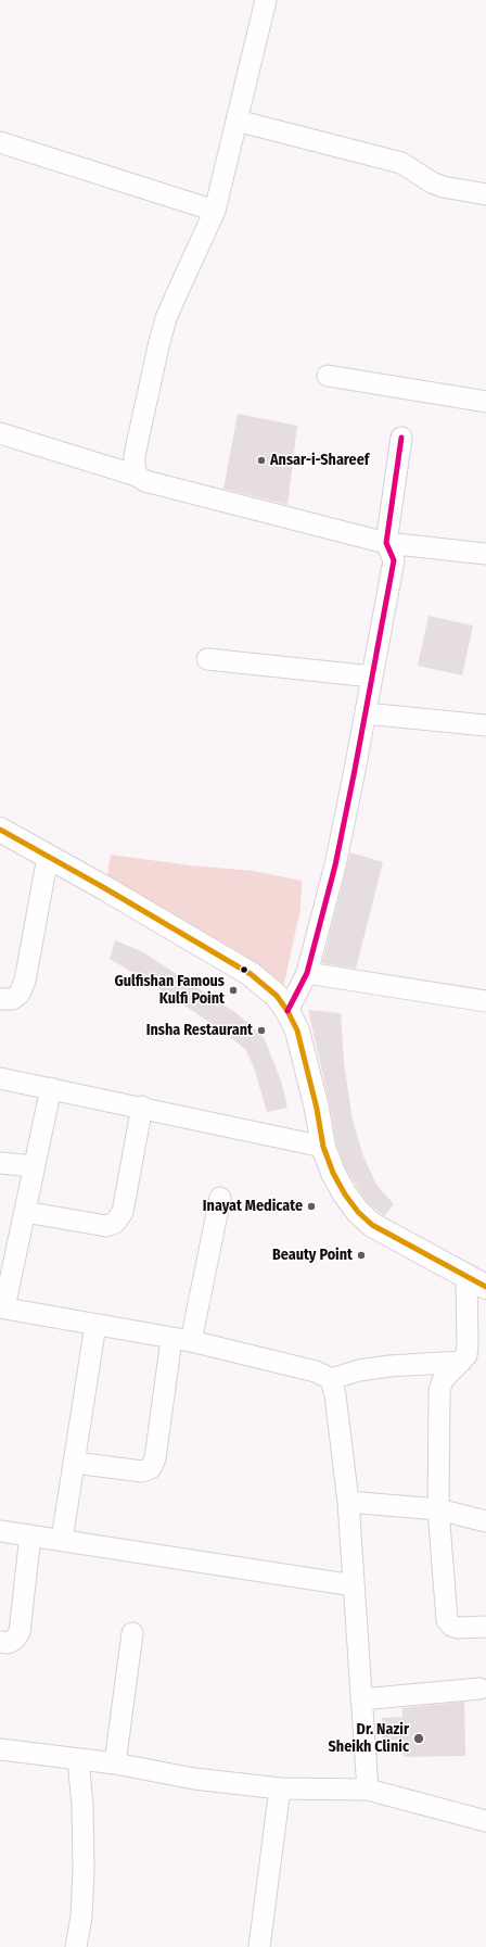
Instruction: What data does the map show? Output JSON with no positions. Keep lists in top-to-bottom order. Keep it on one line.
{"places":["Ansar-i-Shareef","Gulfishan Famous Kulfi Point","Insha Restaurant","Inayat Medicate","Beauty Point","Dr. Nazir Sheikh Clinic"]}
